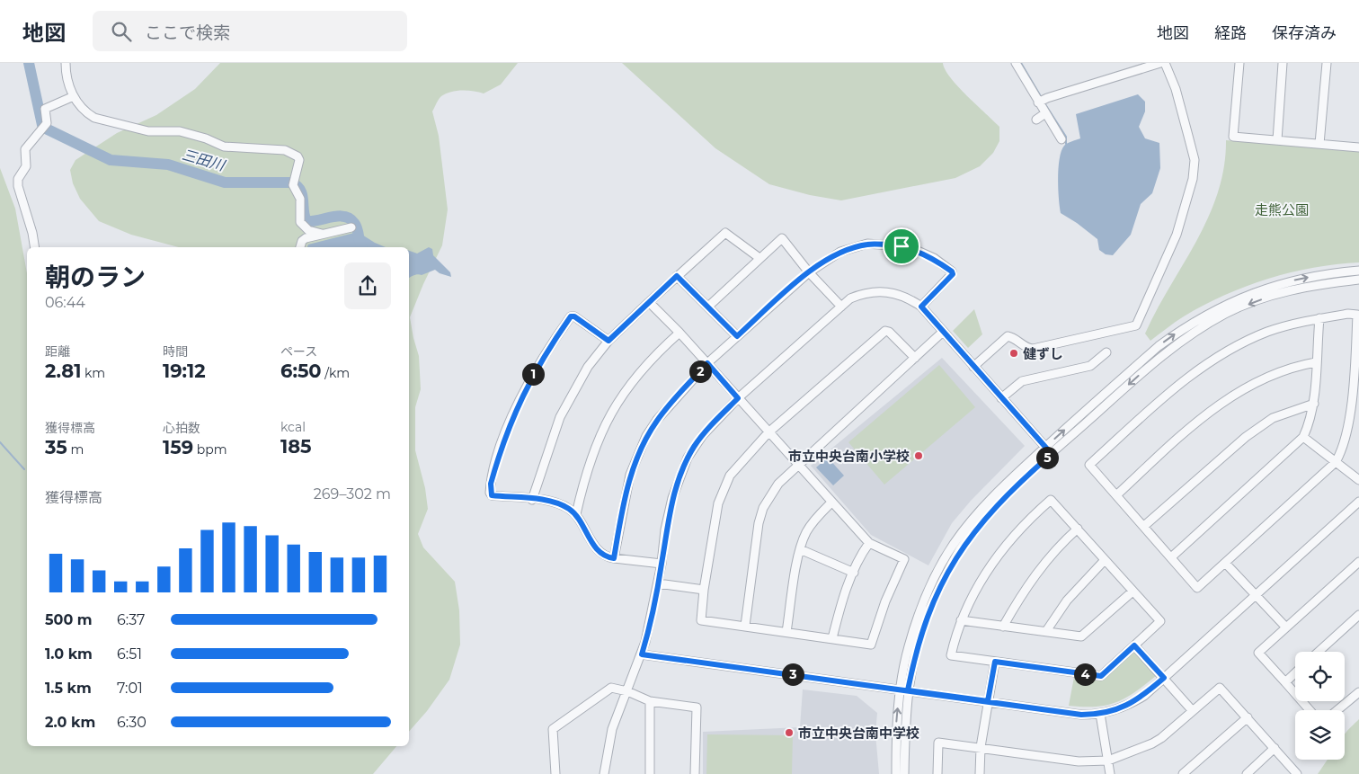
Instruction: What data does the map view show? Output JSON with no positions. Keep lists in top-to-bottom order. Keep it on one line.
{"water":["三田川"],"parks":["走熊公園"],"places":["健ずし","市立中央台南小学校","市立中央台南中学校"],"page":{"header":"地図","search":"ここで検索","nav":["地図","経路","保存済み"],"heading":["朝のラン","06:44"],"stats":[["距離","2.81 km"],["時間","19:12"],["ペース","6:50 /km"],["獲得標高","35 m"],["心拍数","159 bpm"],["kcal","185"]],"pins":["2","1","5","3","4"],"chart":["獲得標高","269–302 m"],"list":[{"name":"500 m","note":"6:37"},{"name":"1.0 km","note":"6:51"},{"name":"1.5 km","note":"7:01"},{"name":"2.0 km","note":"6:30"}]}}
